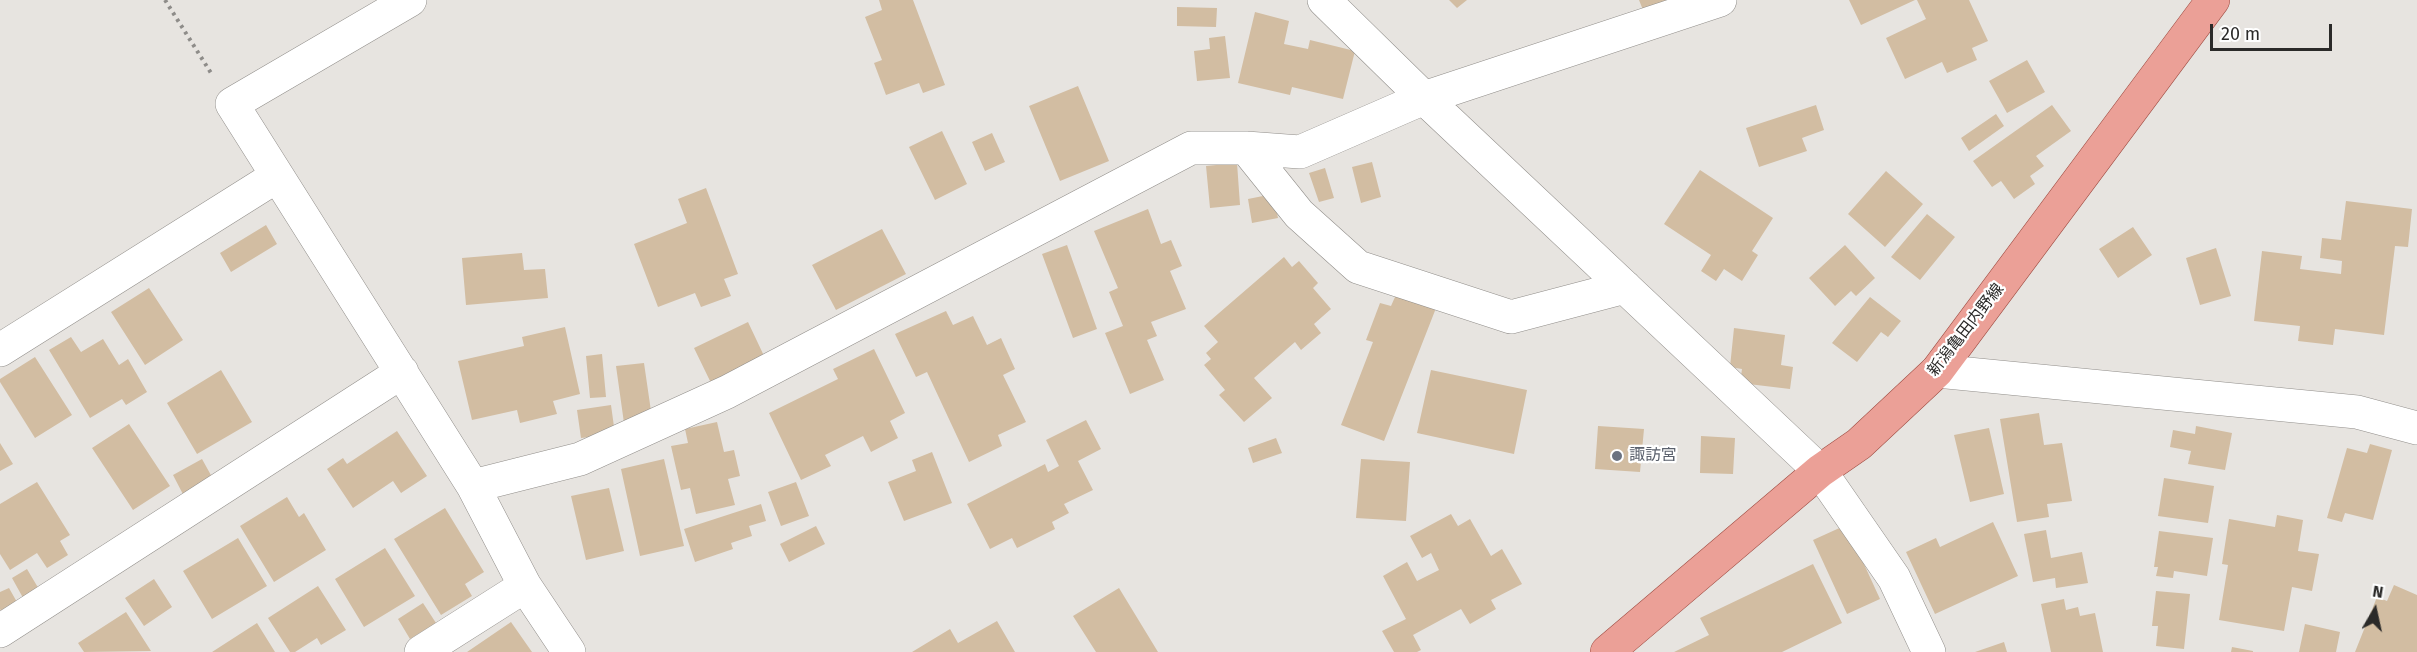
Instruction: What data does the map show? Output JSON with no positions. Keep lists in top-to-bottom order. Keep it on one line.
{"streets":{"main road":["新潟亀田内野線"]},"places":["諏訪宮"],"scale_bar":"20 m","north":"top"}
